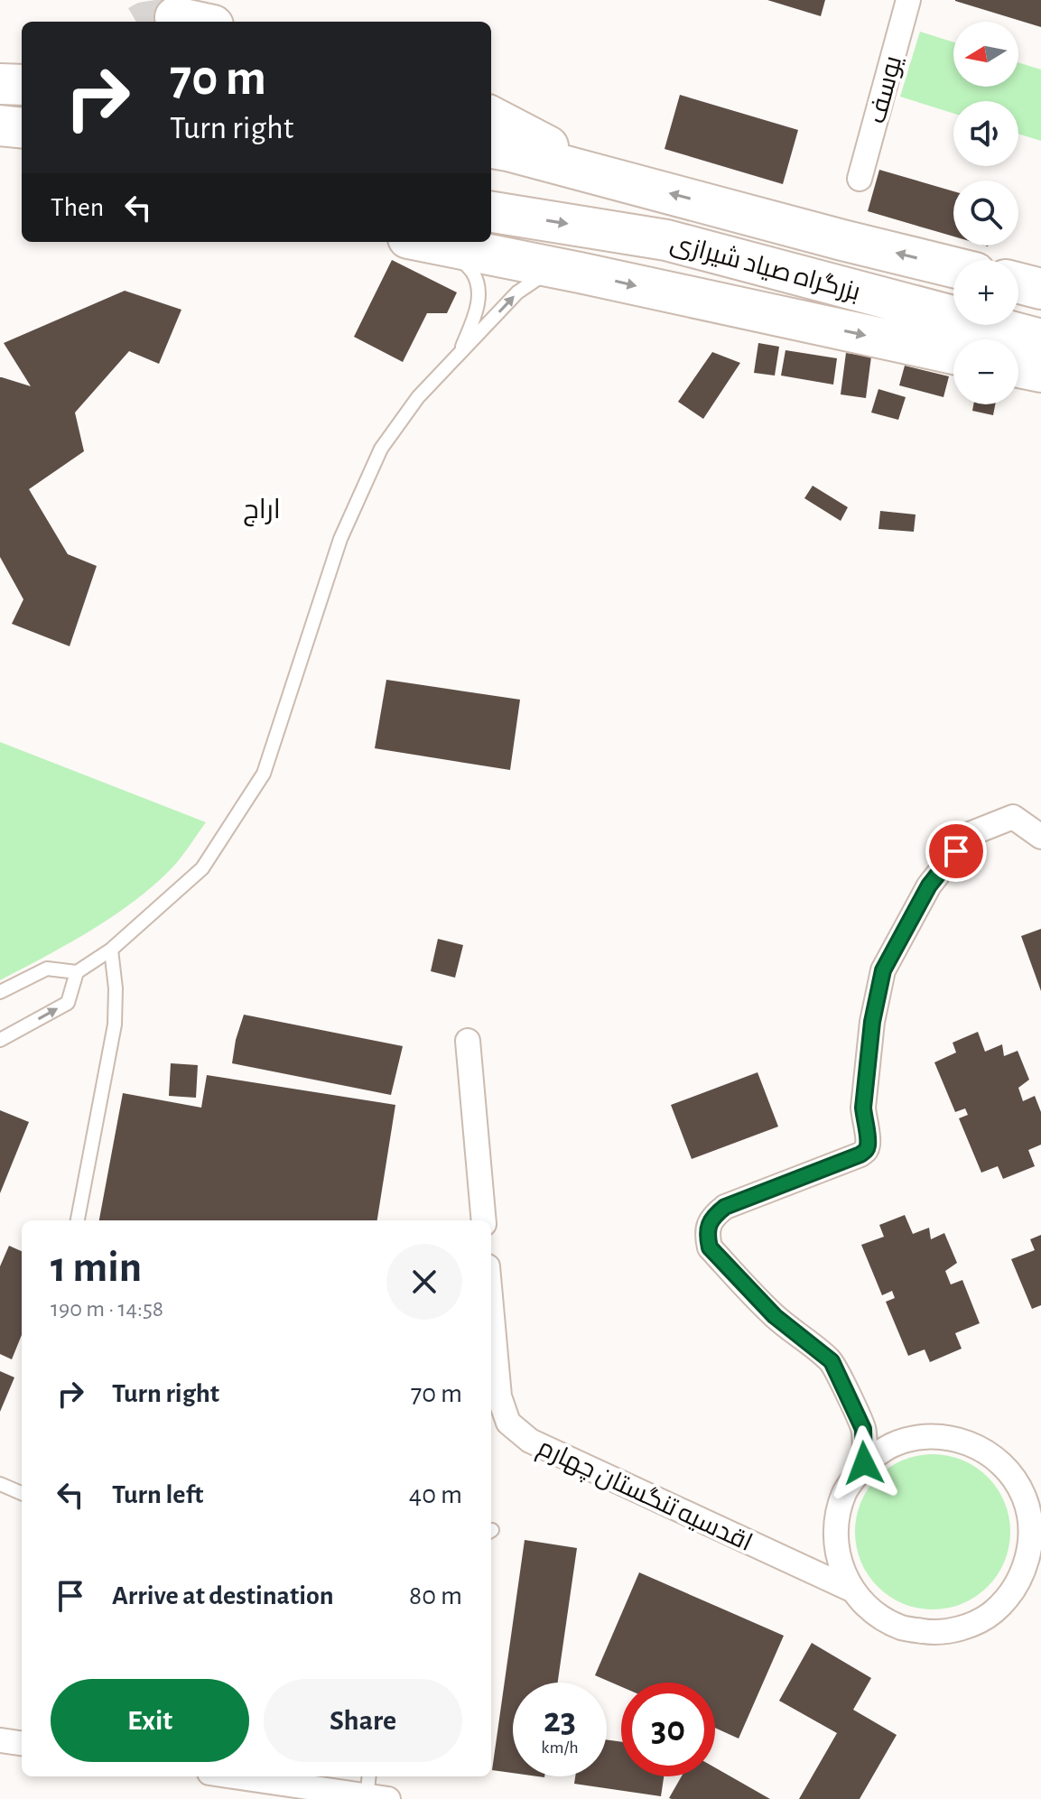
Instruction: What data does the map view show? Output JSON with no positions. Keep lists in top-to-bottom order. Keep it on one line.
{"streets":{"highway":["بزرگراه صیاد شیرازی"],"street":["یوسف","اقدسیه تنگستان چهارم"]},"districts":["اراج"],"north":"left","page":{"map_buttons":["+","−"],"turn":["70 m","Turn right"],"then":"Then","heading":["1 min","190 m · 14:58"],"list":[{"name":"Turn right","value":"70 m"},{"name":"Turn left","value":"40 m"},{"name":"Arrive at destination","value":"80 m"}],"buttons":["Exit","Share"],"speed":"23 km/h","limit":"30"}}
